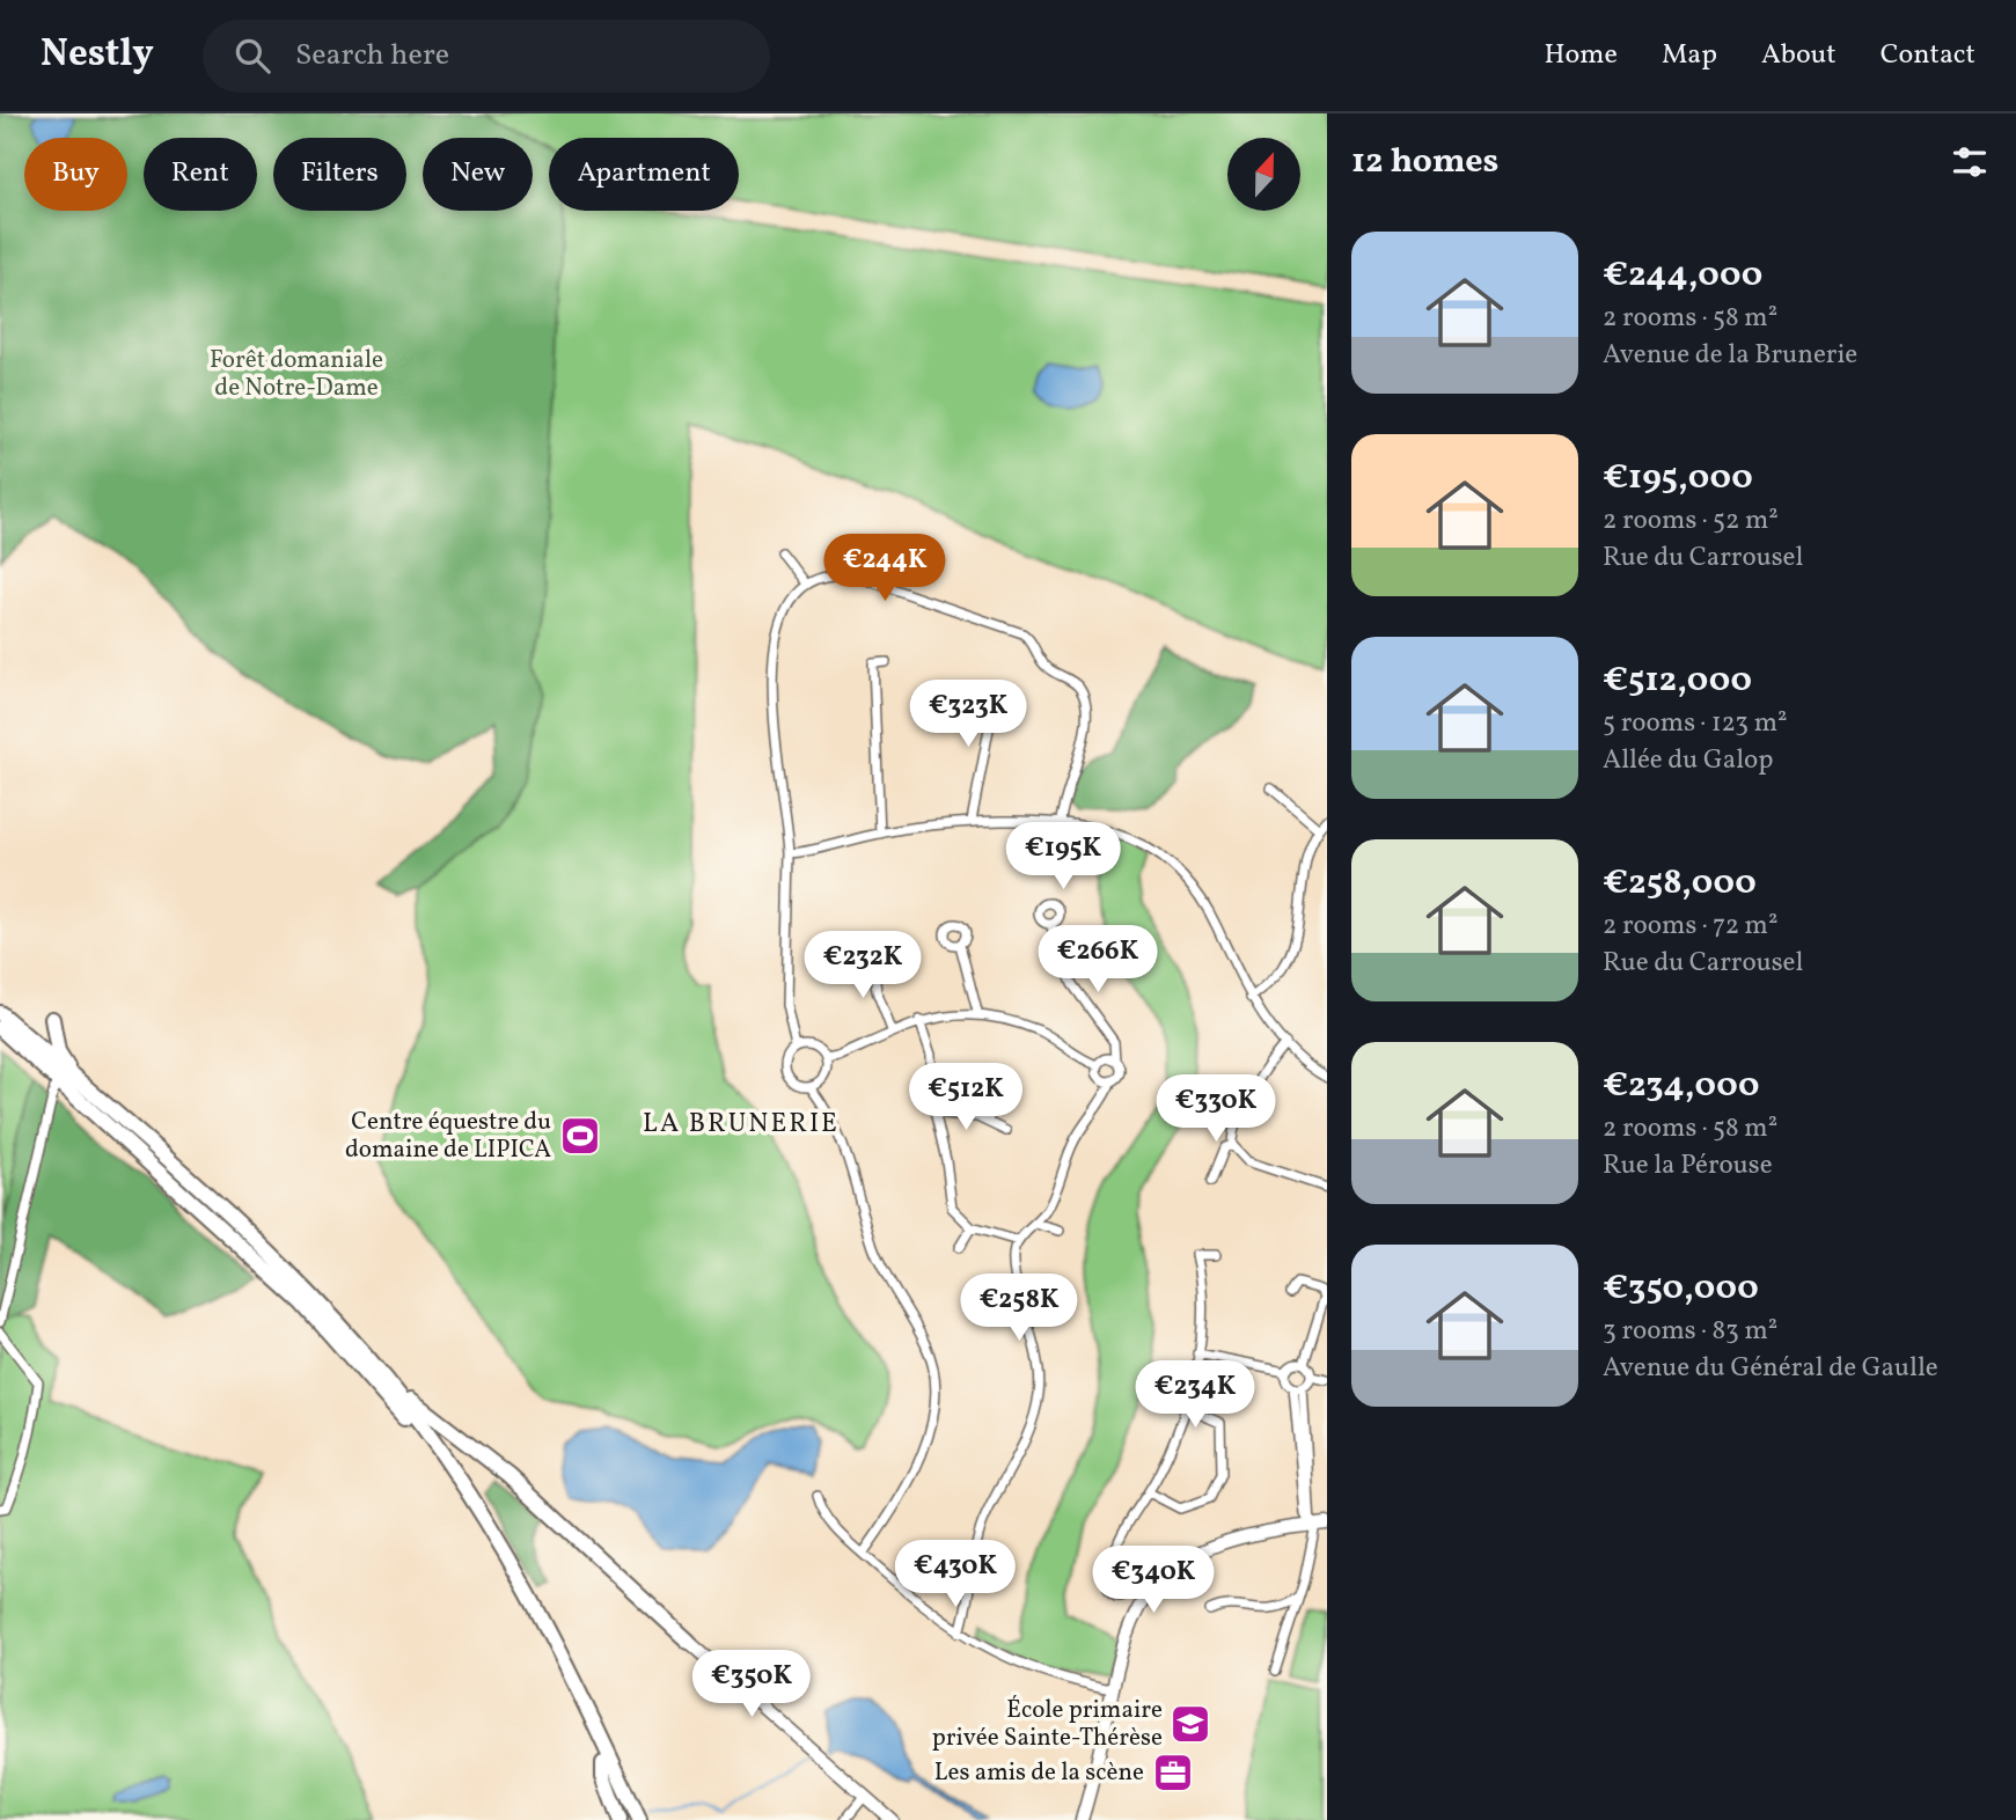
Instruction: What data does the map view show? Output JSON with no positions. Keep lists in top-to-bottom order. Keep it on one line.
{"districts":["LA BRUNERIE"],"parks":["Forêt domaniale de Notre-Dame"],"places":{"sports":["Centre équestre du domaine de LIPICA"],"school or university":["École primaire privée Sainte-Thérèse"],"office":["Les amis de la scène"]},"north":"top","page":{"header":"Nestly","search":"Search here","nav":["Home","Map","About","Contact"],"heading":"12 homes","chip":["Buy","Rent","Filters","New","Apartment"],"list":[{"name":"€244,000","note":"2 rooms · 58 m² · Avenue de la Brunerie"},{"name":"€195,000","note":"2 rooms · 52 m² · Rue du Carrousel"},{"name":"€512,000","note":"5 rooms · 123 m² · Allée du Galop"},{"name":"€258,000","note":"2 rooms · 72 m² · Rue du Carrousel"},{"name":"€234,000","note":"2 rooms · 58 m² · Rue la Pérouse"},{"name":"€350,000","note":"3 rooms · 83 m² · Avenue du Général de Gaulle"}],"price":["€244K","€323K","€195K","€266K","€232K","€512K","€330K","€258K","€234K","€430K","€340K","€350K"]}}
